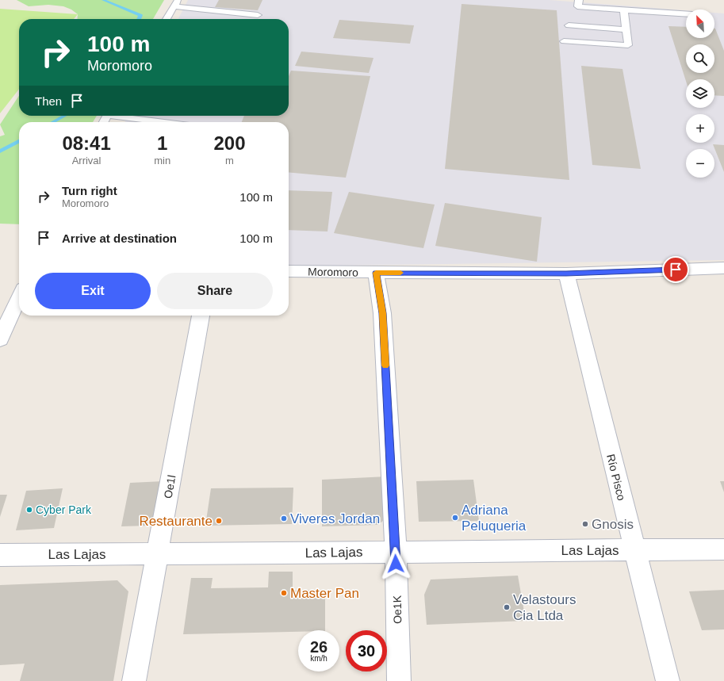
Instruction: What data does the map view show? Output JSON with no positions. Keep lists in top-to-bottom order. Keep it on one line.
{"streets":{"street":["Moromoro","Río Pisco","Oe1l","Las Lajas","Oe1K"]},"crossings":[["Moromoro","Río Pisco"],["Moromoro","Oe1K"],["Río Pisco","Las Lajas"],["Oe1l","Las Lajas"],["Las Lajas","Oe1K"]],"places":["Cyber Park","Adriana Peluqueria","Viveres Jordan","Restaurante","Gnosis","Master Pan","Velastours Cia Ltda"],"north":"top left","page":{"map_buttons":["+","−"],"turn":["100 m","Moromoro"],"then":"Then","eta":["08:41","Arrival","1","min","200","m"],"list":[{"name":"Turn right","note":"Moromoro","value":"100 m"},{"name":"Arrive at destination","value":"100 m"}],"buttons":["Exit","Share"],"speed":"26 km/h","limit":"30"}}
